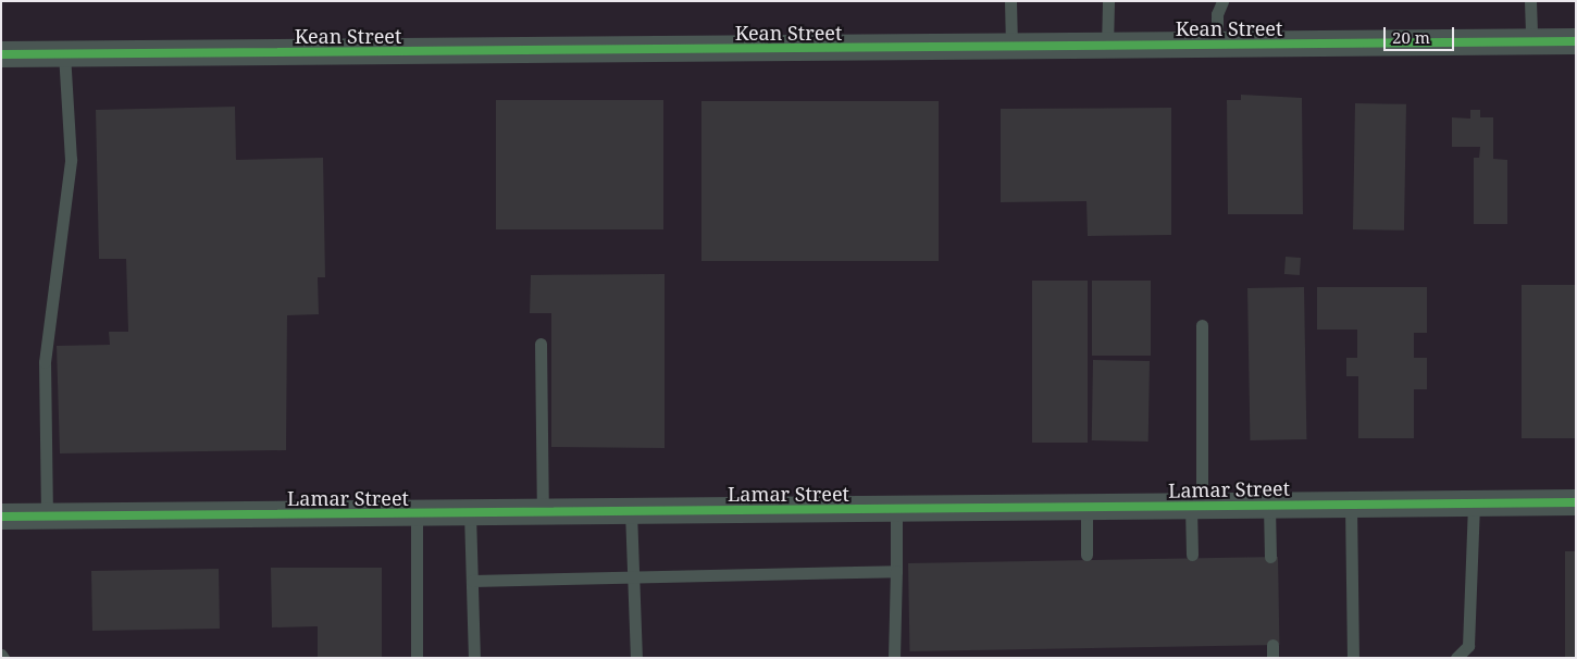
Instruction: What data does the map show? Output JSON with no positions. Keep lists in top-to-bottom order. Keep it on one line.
{"streets":{"street":["Kean Street","Lamar Street"]},"scale_bar":"20 m"}
